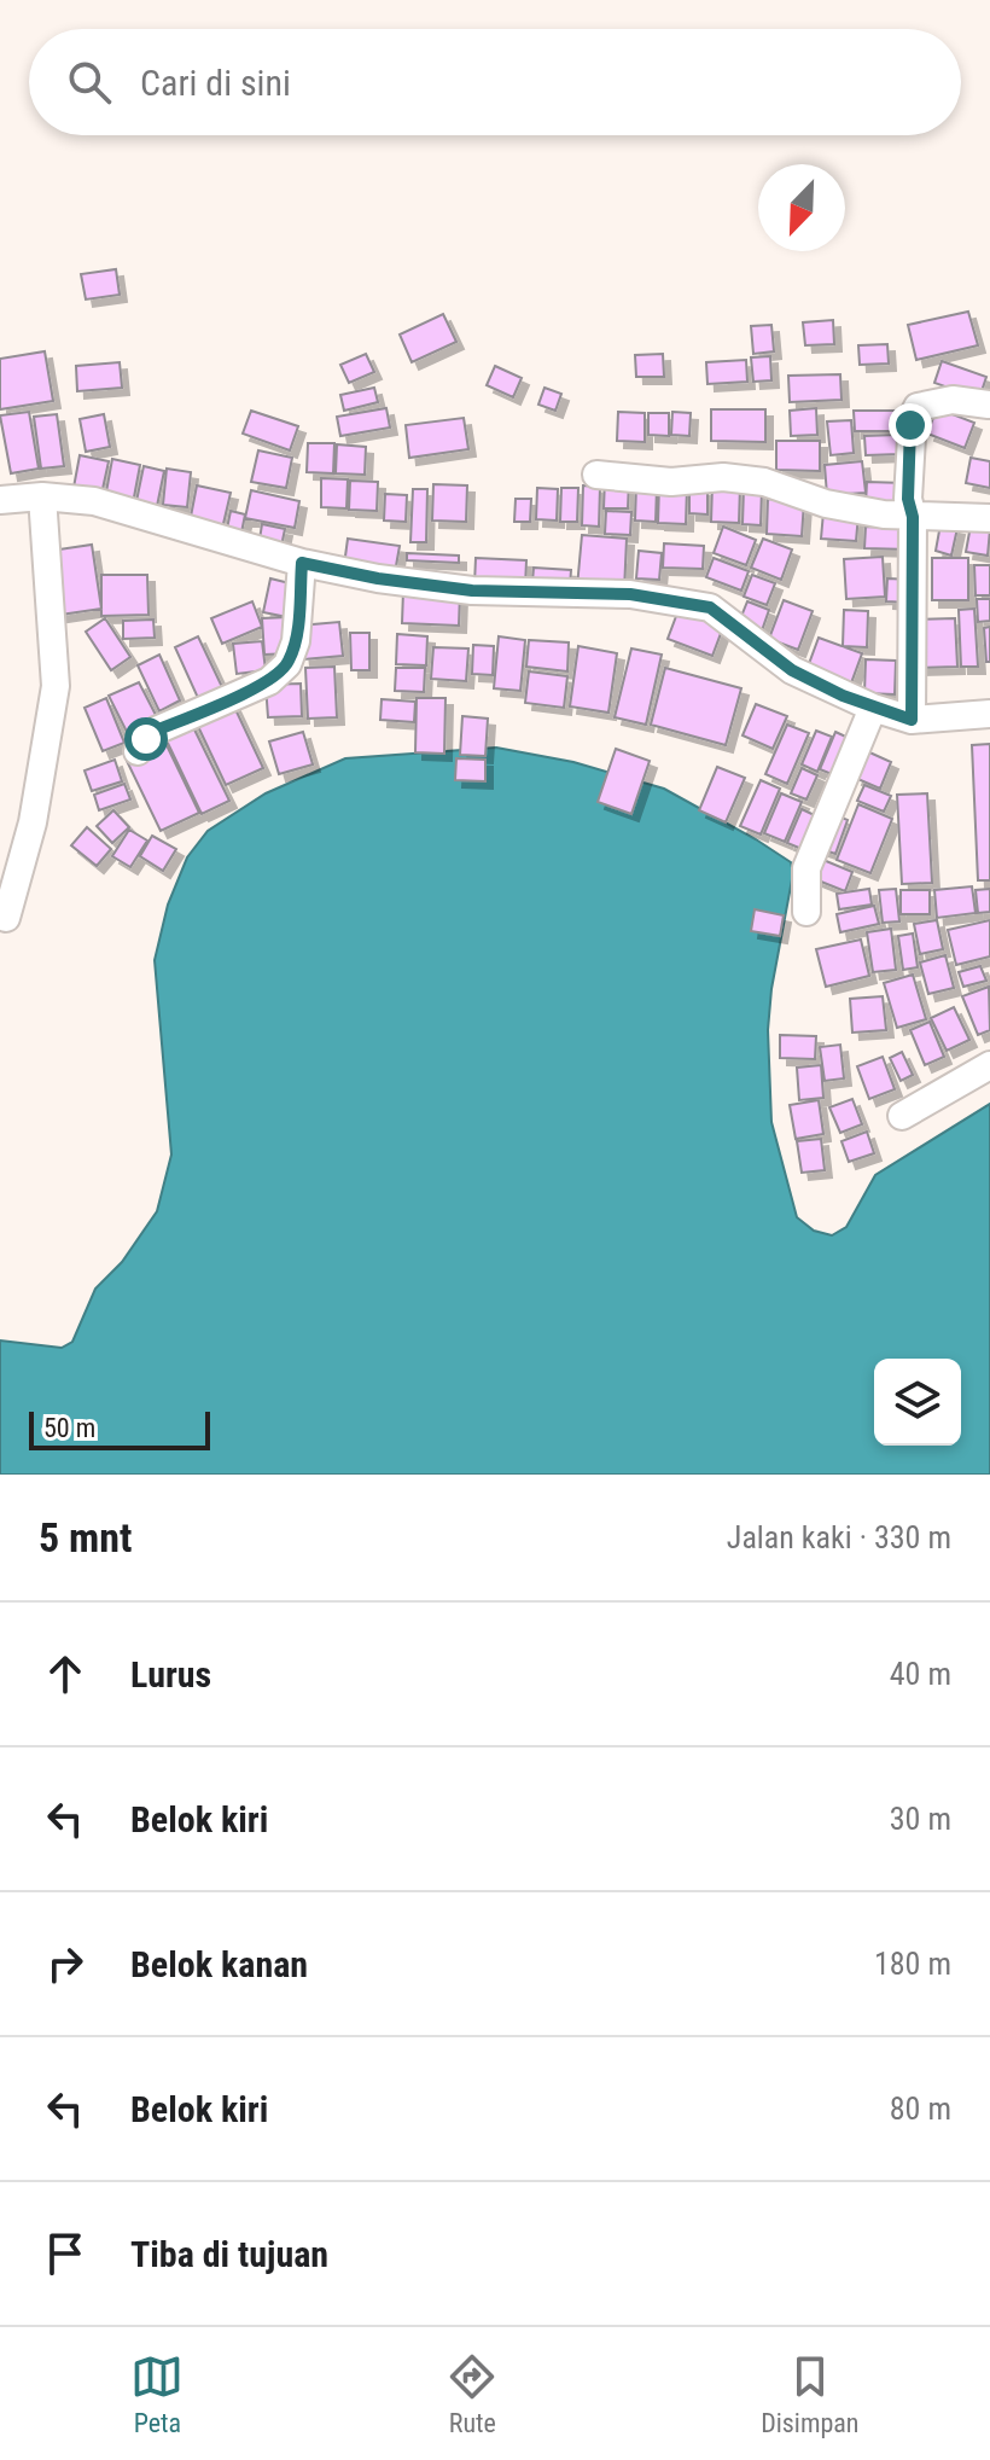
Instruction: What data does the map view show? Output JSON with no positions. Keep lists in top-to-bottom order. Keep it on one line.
{"scale_bar":"50 m","north":"bottom left","page":{"search":"Cari di sini","scale":"50 m","heading":["5 mnt","Jalan kaki · 330 m"],"list":[["Lurus","40 m"],["Belok kiri","30 m"],["Belok kanan","180 m"],["Belok kiri","80 m"],"Tiba di tujuan"],"nav":["Peta","Rute","Disimpan"]}}
